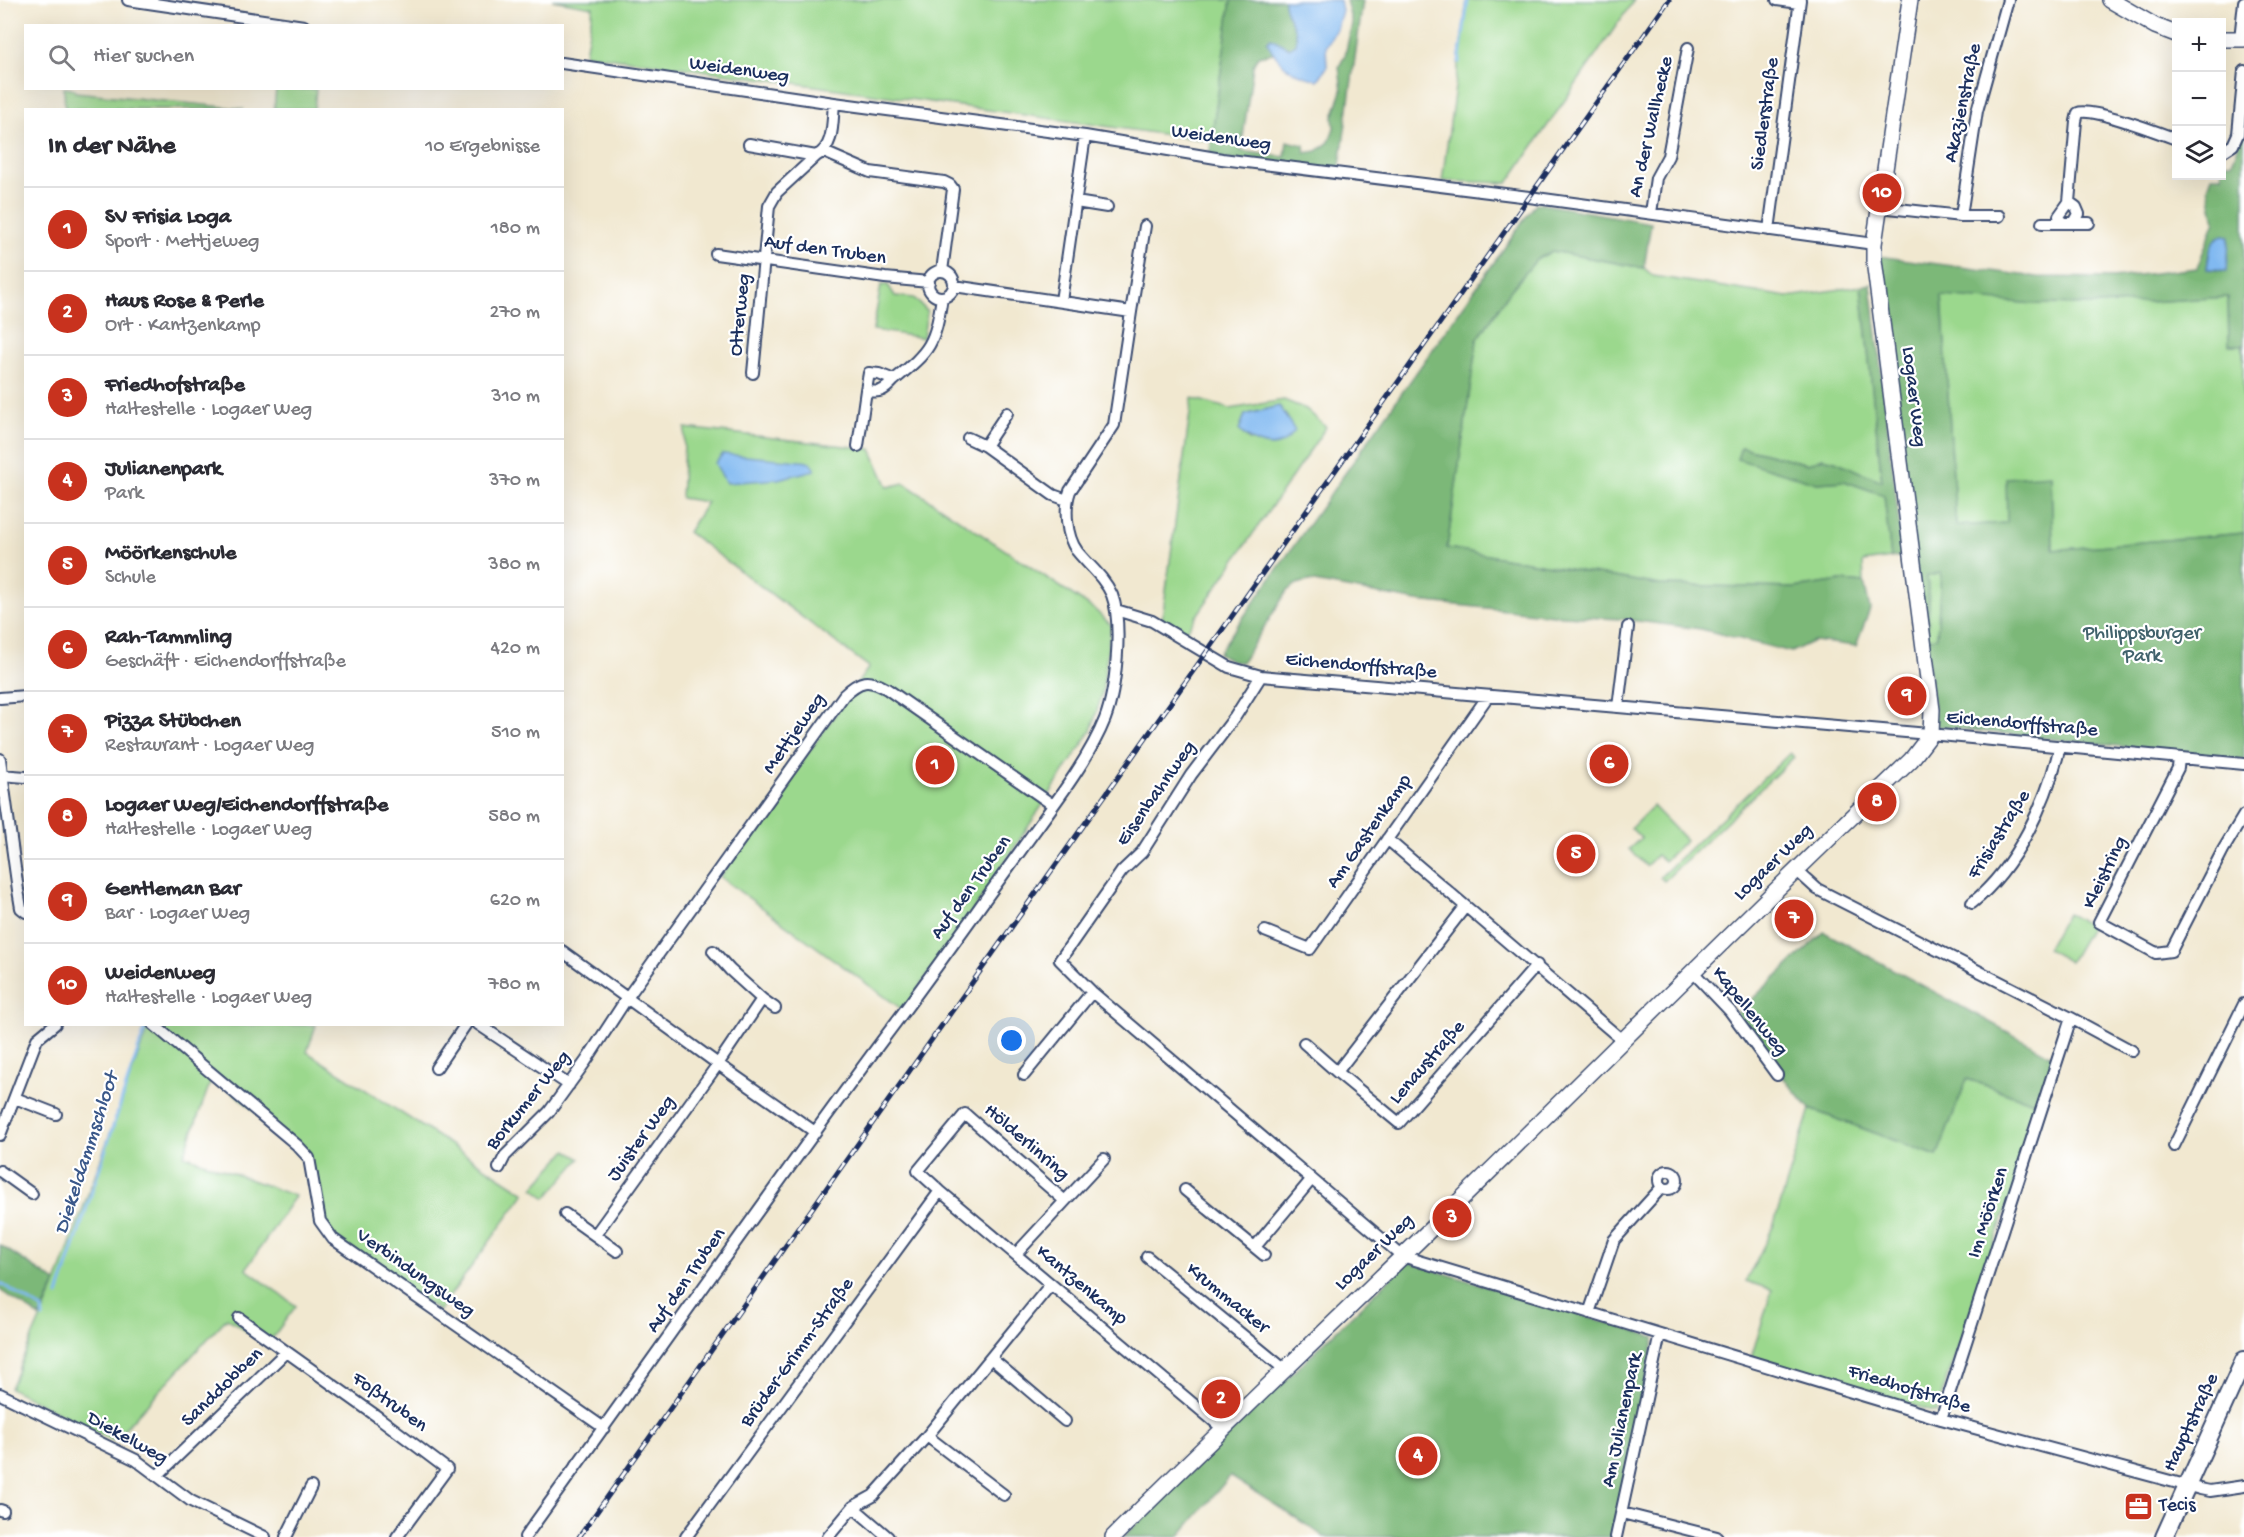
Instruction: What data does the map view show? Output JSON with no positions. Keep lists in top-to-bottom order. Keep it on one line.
{"streets":{"main road":["Hauptstraße"],"street":["Weidenweg","Akazienstraße","Siedlerstraße","An der Wallhecke","Auf den Truben","Otterweg","Logaer Weg","Eichendorffstraße","Mettjeweg","Eisenbahnweg","Am Gastenkamp","Frisiastraße","Kleistring","Kapellenweg","Lenaustraße","Borkumer Weg","Juister Weg","Hölderlinring","Im Möörken","Verbindungsweg","Kantzenkamp","Krummacker","Brüder-Grimm-Straße","Sanddobben","Friedhofstraße","Foßtruben","Am Julianenpark","Diekelweg"]},"crossings":[["Weidenweg","Siedlerstraße"],["Weidenweg","An der Wallhecke"],["Weidenweg","Logaer Weg"],["Auf den Truben","Otterweg"],["Auf den Truben","Eichendorffstraße"],["Auf den Truben","Mettjeweg"],["Auf den Truben","Verbindungsweg"],["Logaer Weg","Eichendorffstraße"],["Logaer Weg","Kapellenweg"],["Logaer Weg","Kantzenkamp"],["Logaer Weg","Krummacker"],["Logaer Weg","Friedhofstraße"],["Eichendorffstraße","Eisenbahnweg"],["Eichendorffstraße","Am Gastenkamp"],["Eichendorffstraße","Frisiastraße"],["Eichendorffstraße","Kleistring"],["Mettjeweg","Borkumer Weg"],["Eisenbahnweg","Friedhofstraße"],["Hölderlinring","Kantzenkamp"],["Im Möörken","Friedhofstraße"],["Kantzenkamp","Brüder-Grimm-Straße"],["Sanddobben","Foßtruben"],["Sanddobben","Diekelweg"],["Friedhofstraße","Am Julianenpark"],["Friedhofstraße","Hauptstraße"]],"water":["Diekeldammschloot"],"parks":["Philippsburger Park"],"places":{"office":["Tecis"]},"page":{"map_buttons":["+","−"],"search":"Hier suchen","heading":["In der Nähe","10 Ergebnisse"],"pins":["10","9","6","1","8","5","7","3","2","4"],"list":[{"mark":"1","name":"SV Frisia Loga","note":"Sport · Mettjeweg","value":"180 m"},{"mark":"2","name":"Haus Rose & Perle","note":"Ort · Kantzenkamp","value":"270 m"},{"mark":"3","name":"Friedhofstraße","note":"Haltestelle · Logaer Weg","value":"310 m"},{"mark":"4","name":"Julianenpark","note":"Park","value":"370 m"},{"mark":"5","name":"Möörkenschule","note":"Schule","value":"380 m"},{"mark":"6","name":"Rah-Tammling","note":"Geschäft · Eichendorffstraße","value":"420 m"},{"mark":"7","name":"Pizza Stübchen","note":"Restaurant · Logaer Weg","value":"510 m"},{"mark":"8","name":"Logaer Weg/Eichendorffstraße","note":"Haltestelle · Logaer Weg","value":"580 m"},{"mark":"9","name":"Gentleman Bar","note":"Bar · Logaer Weg","value":"620 m"},{"mark":"10","name":"Weidenweg","note":"Haltestelle · Logaer Weg","value":"780 m"}]}}
